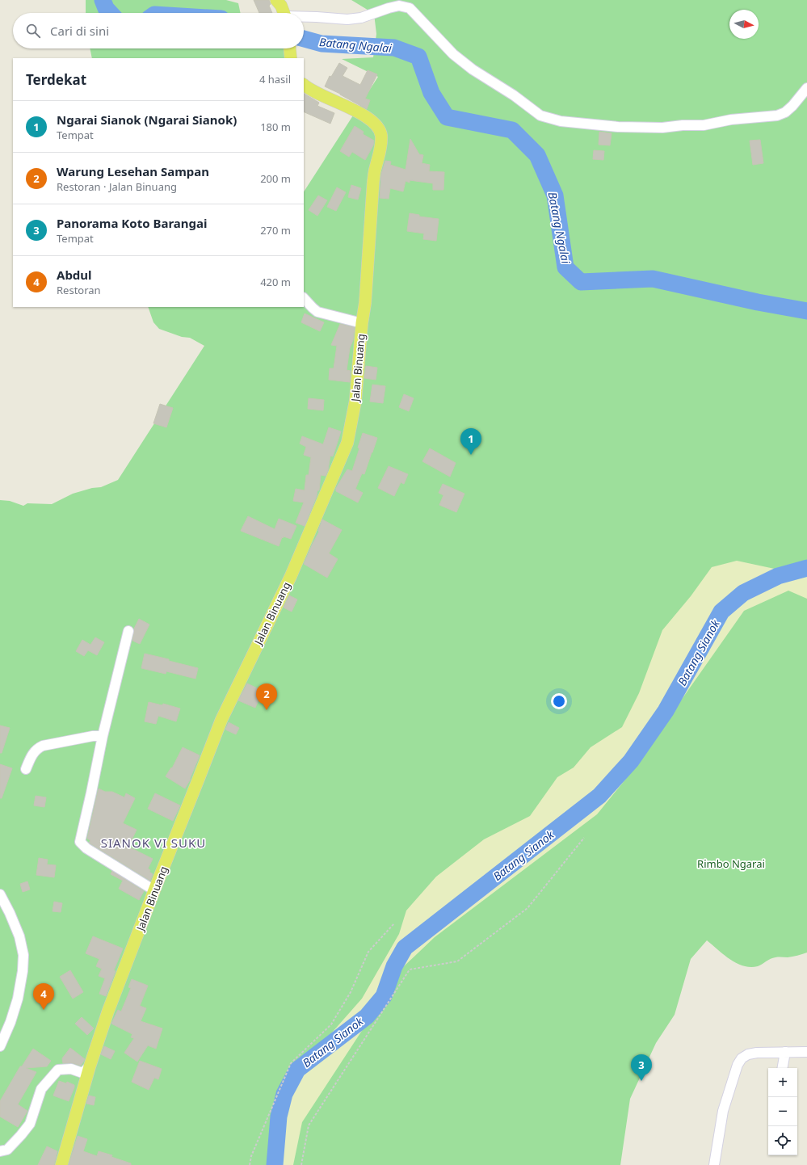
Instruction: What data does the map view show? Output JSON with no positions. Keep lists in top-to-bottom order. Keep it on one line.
{"streets":{"main road":["Jalan Binuang"]},"districts":["SIANOK VI SUKU"],"water":["Batang Ngalai","Batang Sianok"],"parks":["Rimbo Ngarai"],"north":"right","page":{"search":"Cari di sini","heading":["Terdekat","4 hasil"],"list":[{"mark":"1","name":"Ngarai Sianok (Ngarai Sianok)","note":"Tempat","value":"180 m"},{"mark":"2","name":"Warung Lesehan Sampan","note":"Restoran · Jalan Binuang","value":"200 m"},{"mark":"3","name":"Panorama Koto Barangai","note":"Tempat","value":"270 m"},{"mark":"4","name":"Abdul","note":"Restoran","value":"420 m"}],"pins":["1","2","4","3"],"map_buttons":["+","−"]}}
